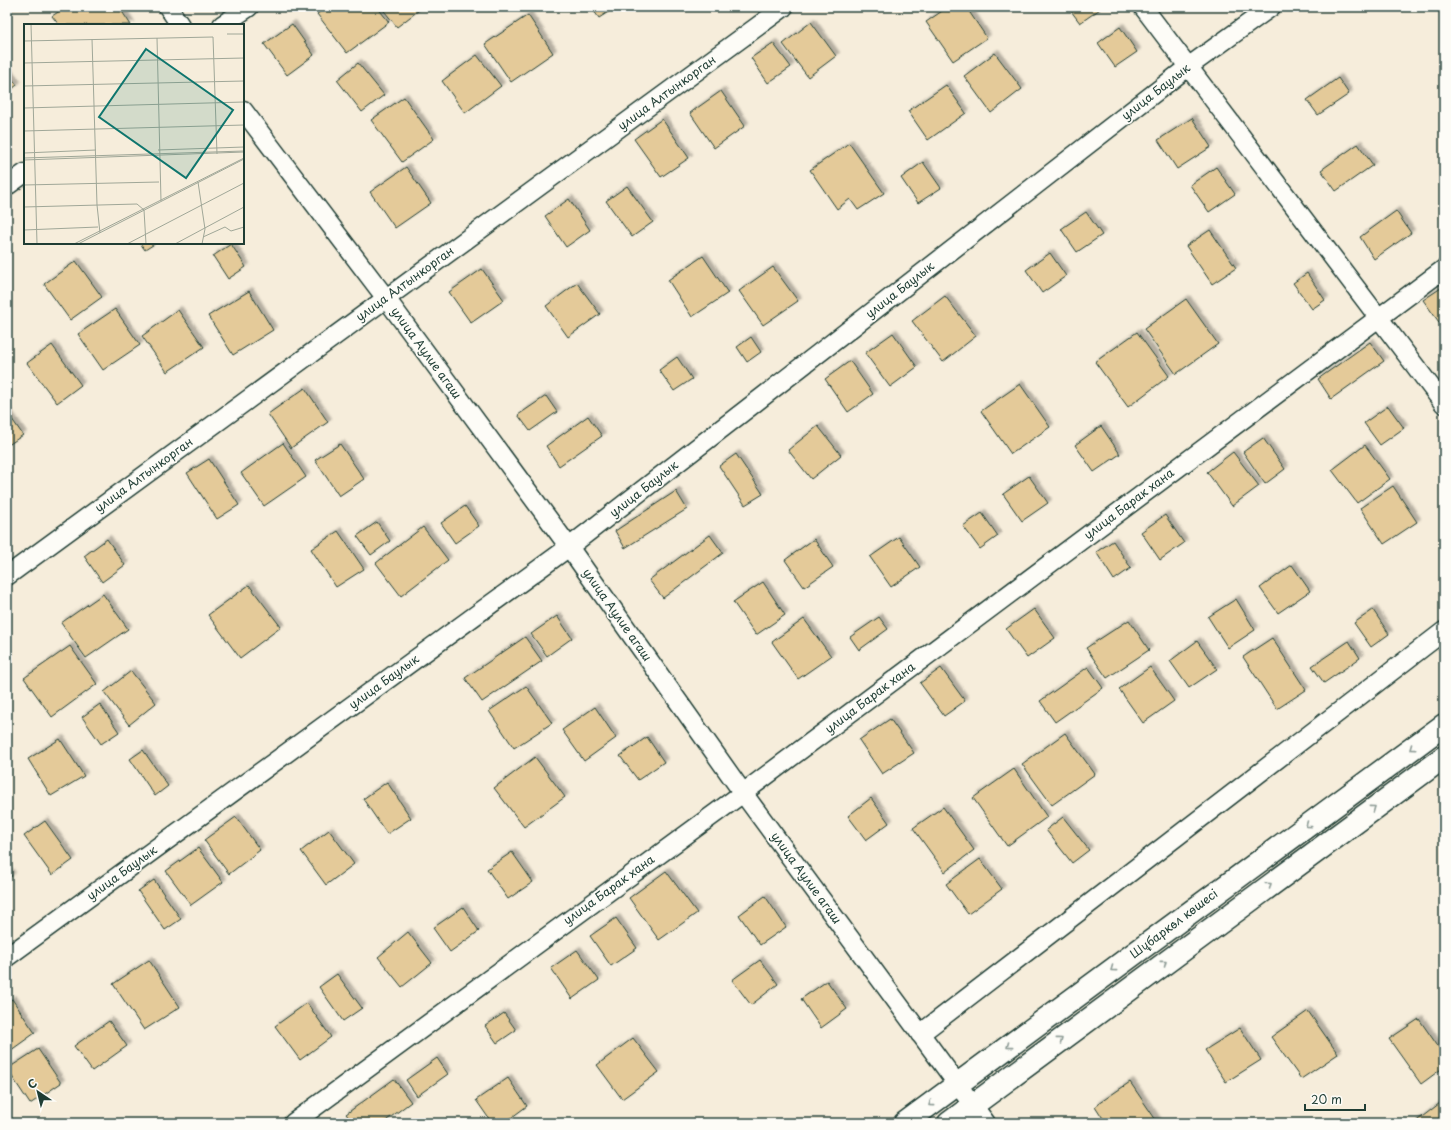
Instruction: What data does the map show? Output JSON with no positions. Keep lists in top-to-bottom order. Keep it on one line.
{"streets":{"street":["улица Баулык","улица Алтынкорган","улица Аулие агаш","улица Барак хана","Шұбаркөл көшесі"]},"crossings":[["улица Баулык","улица Аулие агаш"],["улица Алтынкорган","улица Аулие агаш"],["улица Аулие агаш","улица Барак хана"],["улица Аулие агаш","Шұбаркөл көшесі"]],"scale_bar":"20 m","north":"top left"}
